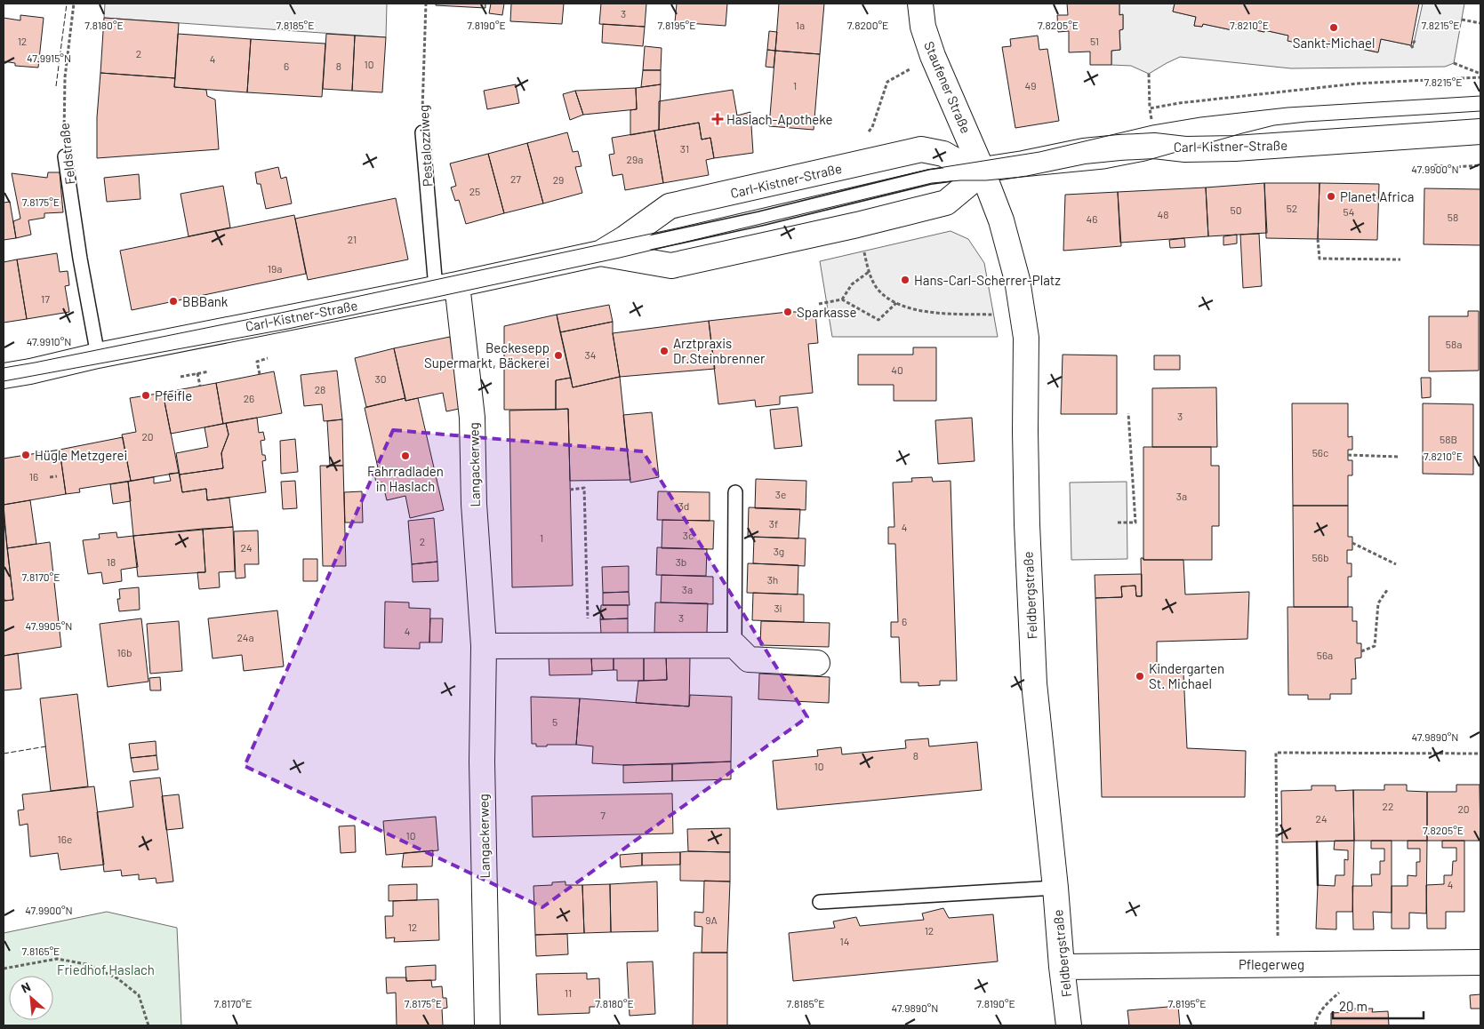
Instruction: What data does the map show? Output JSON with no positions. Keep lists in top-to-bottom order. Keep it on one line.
{"streets":{"street":["Staufener Straße","Carl-Kistner-Straße","Langackerweg","Feldbergstraße","Pflegerweg"],"lane":["Pestalozziweg","Feldstraße"]},"crossings":[["Staufener Straße","Carl-Kistner-Straße"],["Staufener Straße","Feldbergstraße"],["Pestalozziweg","Carl-Kistner-Straße"],["Pestalozziweg","Langackerweg"],["Carl-Kistner-Straße","Feldstraße"],["Carl-Kistner-Straße","Langackerweg"],["Carl-Kistner-Straße","Feldbergstraße"],["Feldbergstraße","Pflegerweg"]],"parks":["Friedhof Haslach"],"places":{"other":["Sankt-Michael","Planet Africa","Hans-Carl-Scherrer-Platz","BBBank","Sparkasse","Arztpraxis Dr.Steinbrenner","Beckesepp Supermarkt, Bäckerei","Pfeifle","Hügle Metzgerei","Fahrradladen in Haslach","Kindergarten St. Michael"],"health":["Haslach-Apotheke"]},"house_numbers":["3","1a","12","51","2","4","10","6","8","1","49","31","29a","27","29","25","52","50","54","48","58","46","21","19a","17","58a","34","40","30","28","26","3","20","58B","56c","16","3e","3a","3d","3f","4","3c","1","2","24","3g","56b","18","3b","3h","3a","3i","3","6","4","24a","16b","56a","5","8","10","22","20","7","24","10","16e","4","9A","12","12","14","11"],"scale_bar":"20 m","north":"top left","coordinates":["7.8180°E","7.8185°E","7.8190°E","7.8195°E","7.8200°E","7.8205°E","7.8210°E","7.8215°E","47.9915°N","47.9900°N","7.8175°E","47.9910°N","7.8170°E","47.9905°N","47.9890°N","7.8165°E"]}
